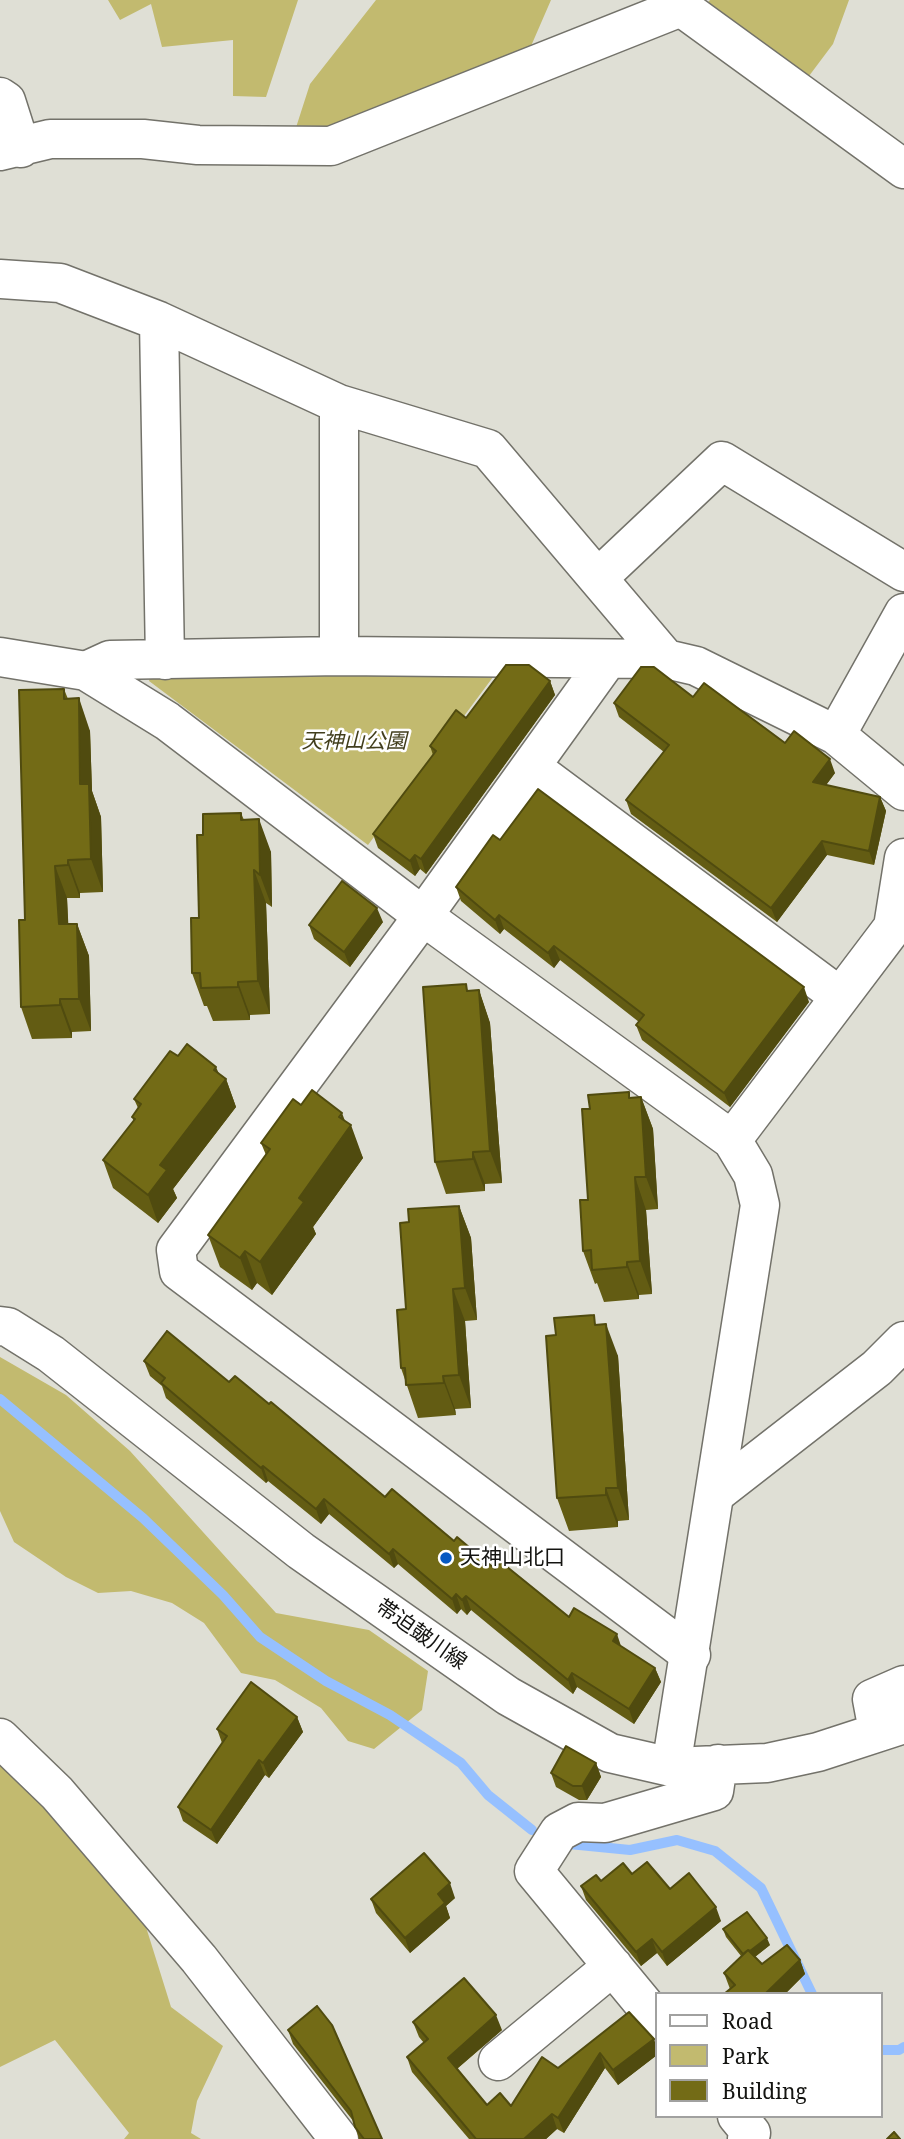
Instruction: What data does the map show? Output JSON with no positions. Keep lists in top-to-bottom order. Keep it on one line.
{"streets":{"street":["帯迫皷川線"]},"parks":["天神山公園"],"places":["天神山北口"],"legend":["Road","Park","Building"]}
